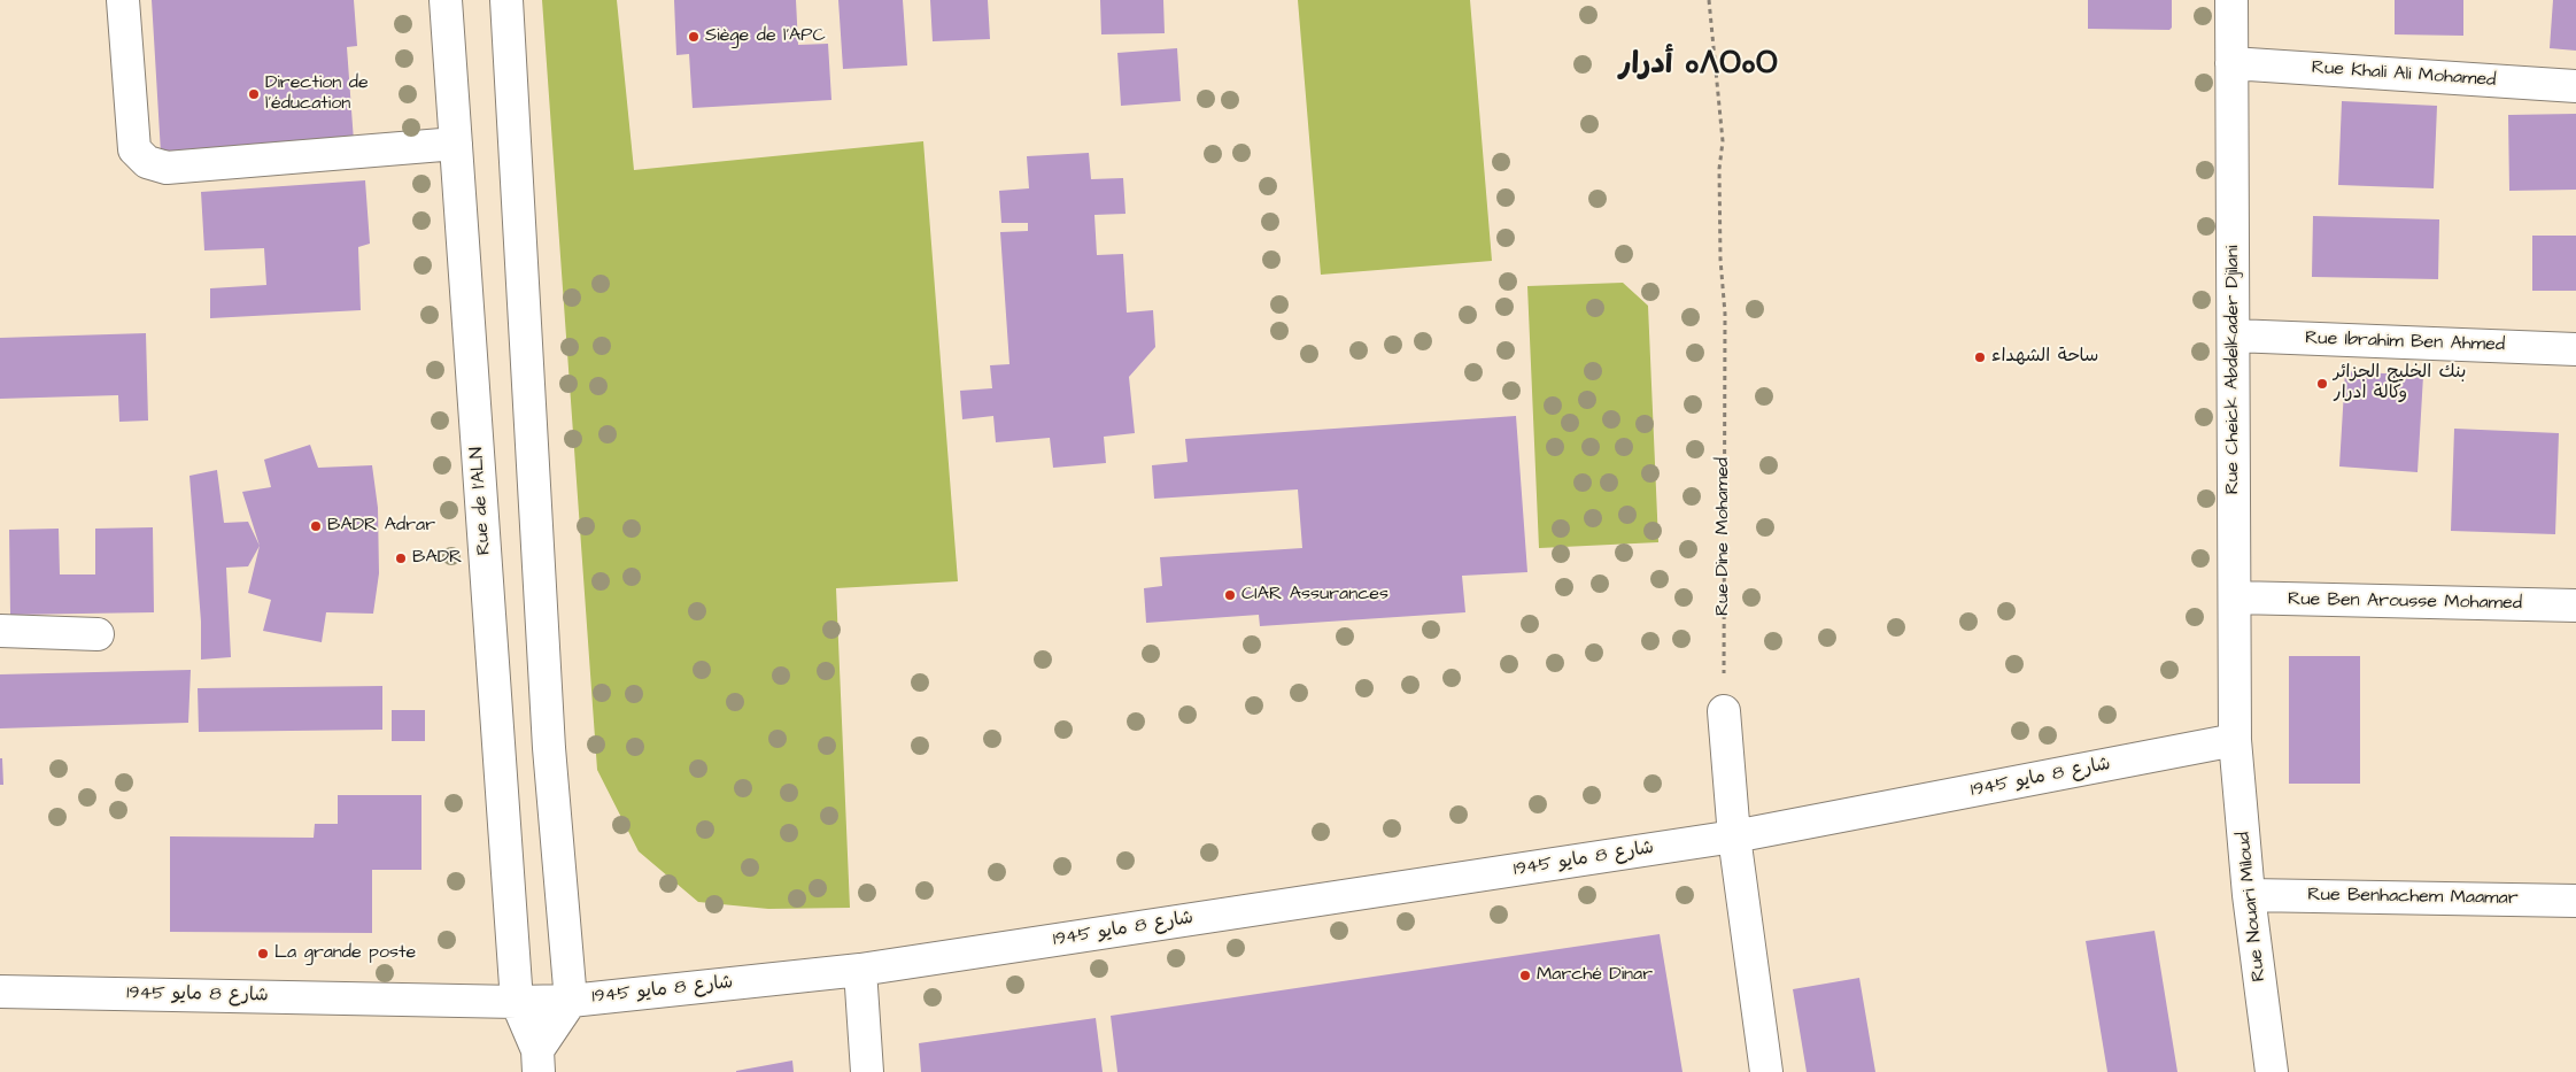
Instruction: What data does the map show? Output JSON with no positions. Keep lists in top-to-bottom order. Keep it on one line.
{"streets":{"street":["Rue Khali Ali Mohamed","Rue Ibrahim Ben Ahmed","Rue Cheick Abdelkader Djilani","Rue de l'ALN","Rue Ben Arousse Mohamed","شارع 8 مايو 1945","Rue Benhachem Maamar","Rue Nouari Miloud"],"path":["Rue Dine Mohamed"]},"crossings":[["Rue Khali Ali Mohamed","Rue Cheick Abdelkader Djilani"],["Rue Ibrahim Ben Ahmed","Rue Cheick Abdelkader Djilani"],["Rue Cheick Abdelkader Djilani","Rue Ben Arousse Mohamed"],["Rue Cheick Abdelkader Djilani","شارع 8 مايو 1945"],["Rue Cheick Abdelkader Djilani","Rue Nouari Miloud"],["Rue de l'ALN","شارع 8 مايو 1945"],["شارع 8 مايو 1945","Rue Nouari Miloud"],["Rue Benhachem Maamar","Rue Nouari Miloud"]],"districts":["أدرار ⴰⴷⵔⴰⵔ"],"places":["Siège de l'APC","Direction de l'éducation","ساحة الشهداء","بنك الخليج الجزائر وكالة ادرار","BADR Adrar","BADR","CIAR Assurances","La grande poste","Marché Dinar"]}
